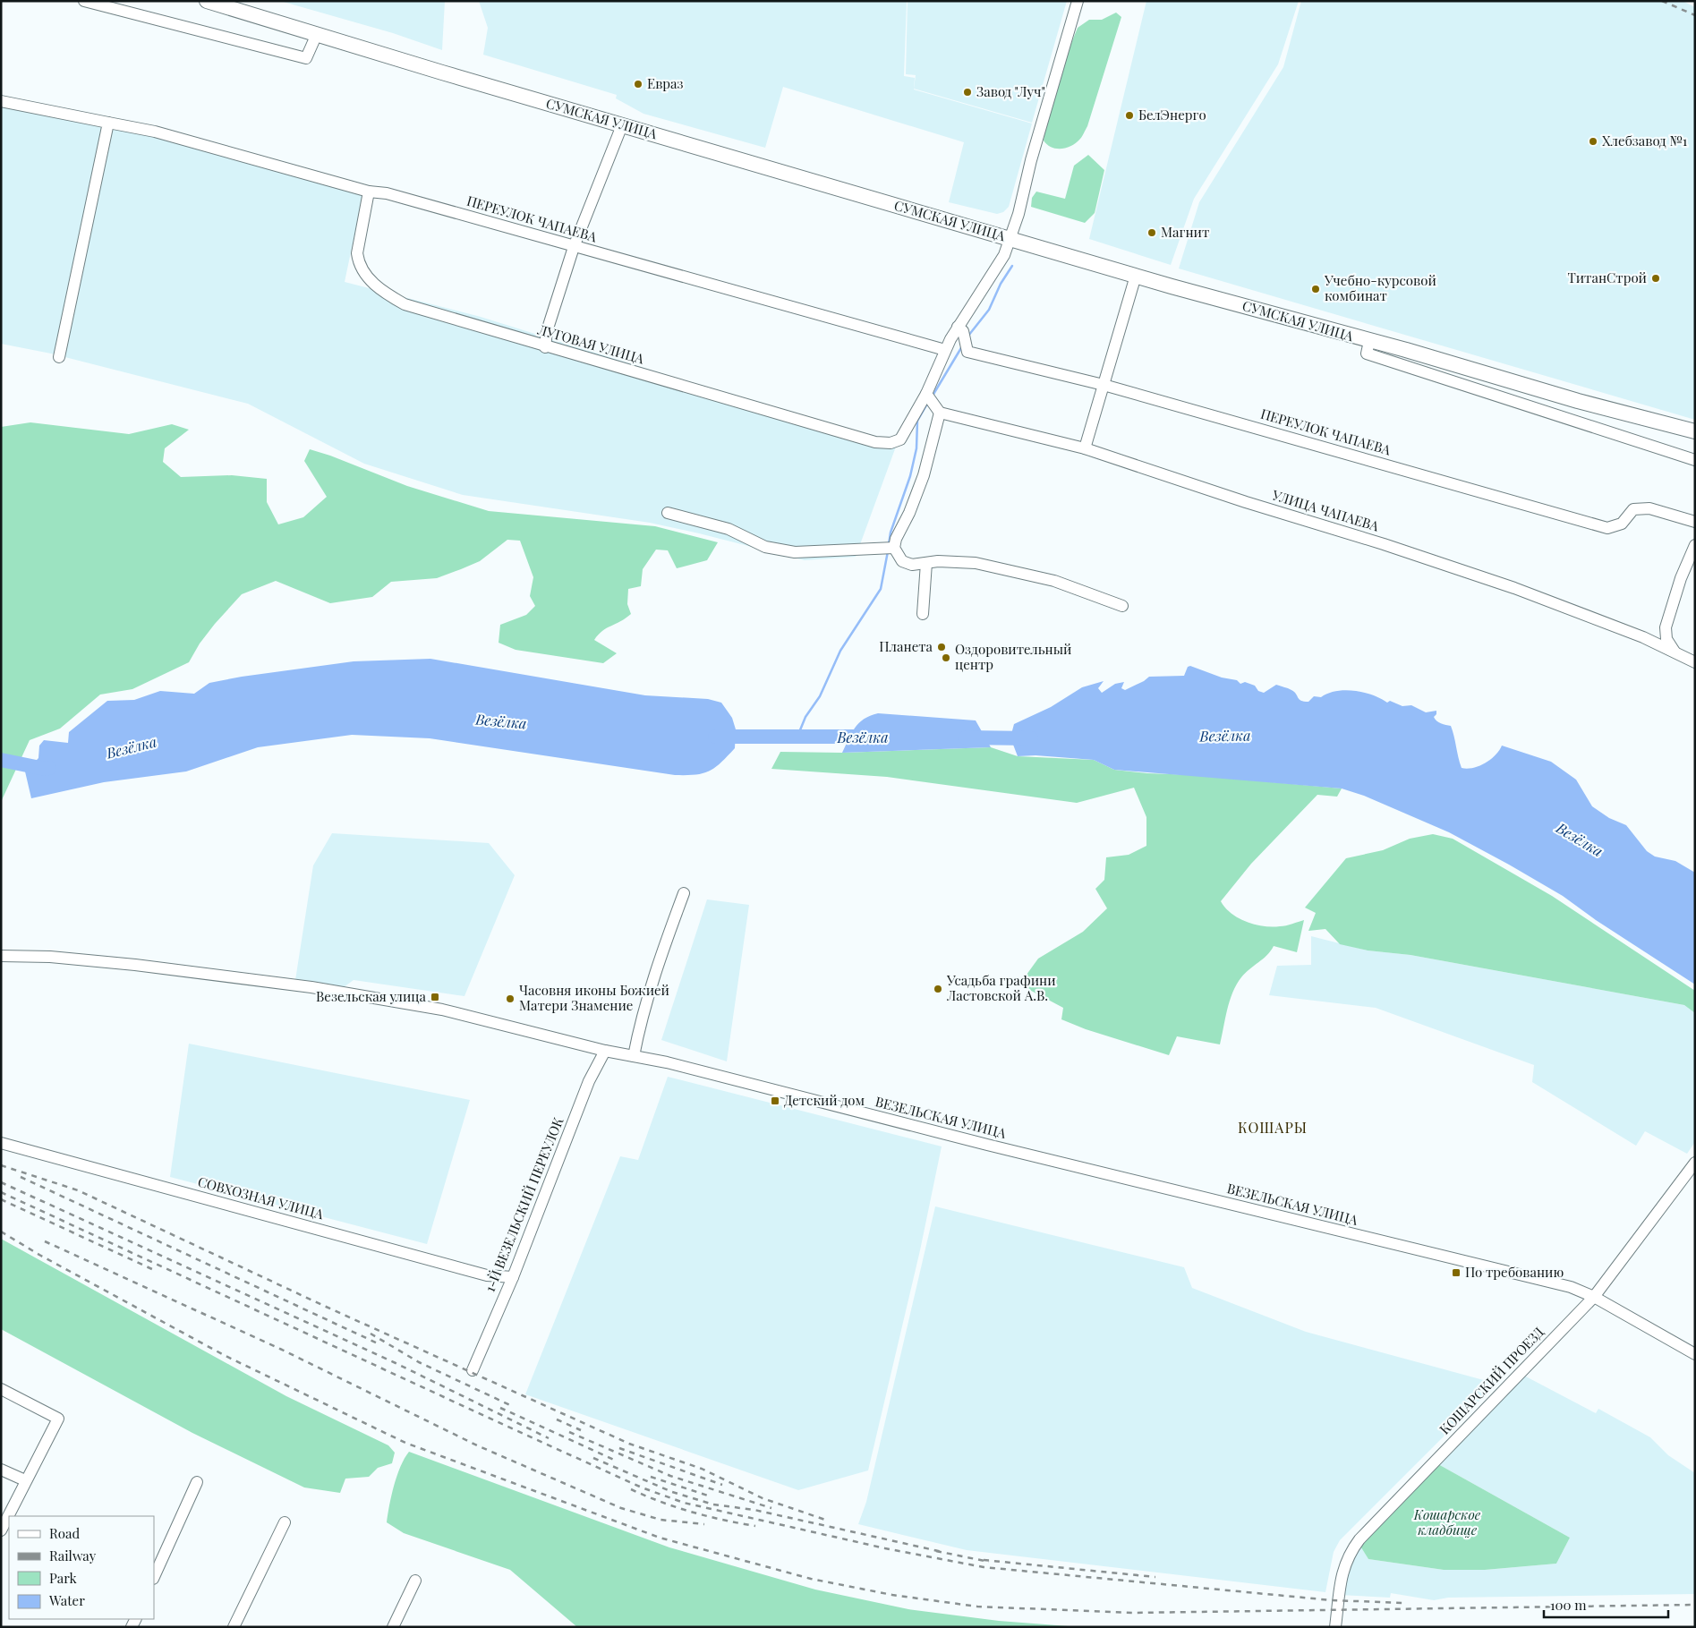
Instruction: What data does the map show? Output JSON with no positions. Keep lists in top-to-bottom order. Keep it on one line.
{"streets":{"main road":["СУМСКАЯ УЛИЦА"],"street":["ПЕРЕУЛОК ЧАПАЕВА","ЛУГОВАЯ УЛИЦА","УЛИЦА ЧАПАЕВА","ВЕЗЕЛЬСКАЯ УЛИЦА","СОВХОЗНАЯ УЛИЦА","1-Й ВЕЗЕЛЬСКИЙ ПЕРЕУЛОК","КОШАРСКИЙ ПРОЕЗД"]},"crossings":[["ПЕРЕУЛОК ЧАПАЕВА","ЛУГОВАЯ УЛИЦА"],["ВЕЗЕЛЬСКАЯ УЛИЦА","1-Й ВЕЗЕЛЬСКИЙ ПЕРЕУЛОК"],["ВЕЗЕЛЬСКАЯ УЛИЦА","КОШАРСКИЙ ПРОЕЗД"],["СОВХОЗНАЯ УЛИЦА","1-Й ВЕЗЕЛЬСКИЙ ПЕРЕУЛОК"]],"districts":["КОШАРЫ"],"water":["Везёлка"],"parks":["Кошарское кладбище"],"places":{"other":["Евраз","Завод \"Луч\"","БелЭнерго","Хлебзавод №1","Магнит","ТитанСтрой","Учебно-курсовой комбинат","Планета","Оздоровительный центр","Усадьба графини Ластовской А.В.","Часовня иконы Божией Матери Знамение"],"transit":["Везельская улица","Детский дом","По требованию"]},"legend":["Road","Railway","Park","Water"],"scale_bar":"100 m"}
